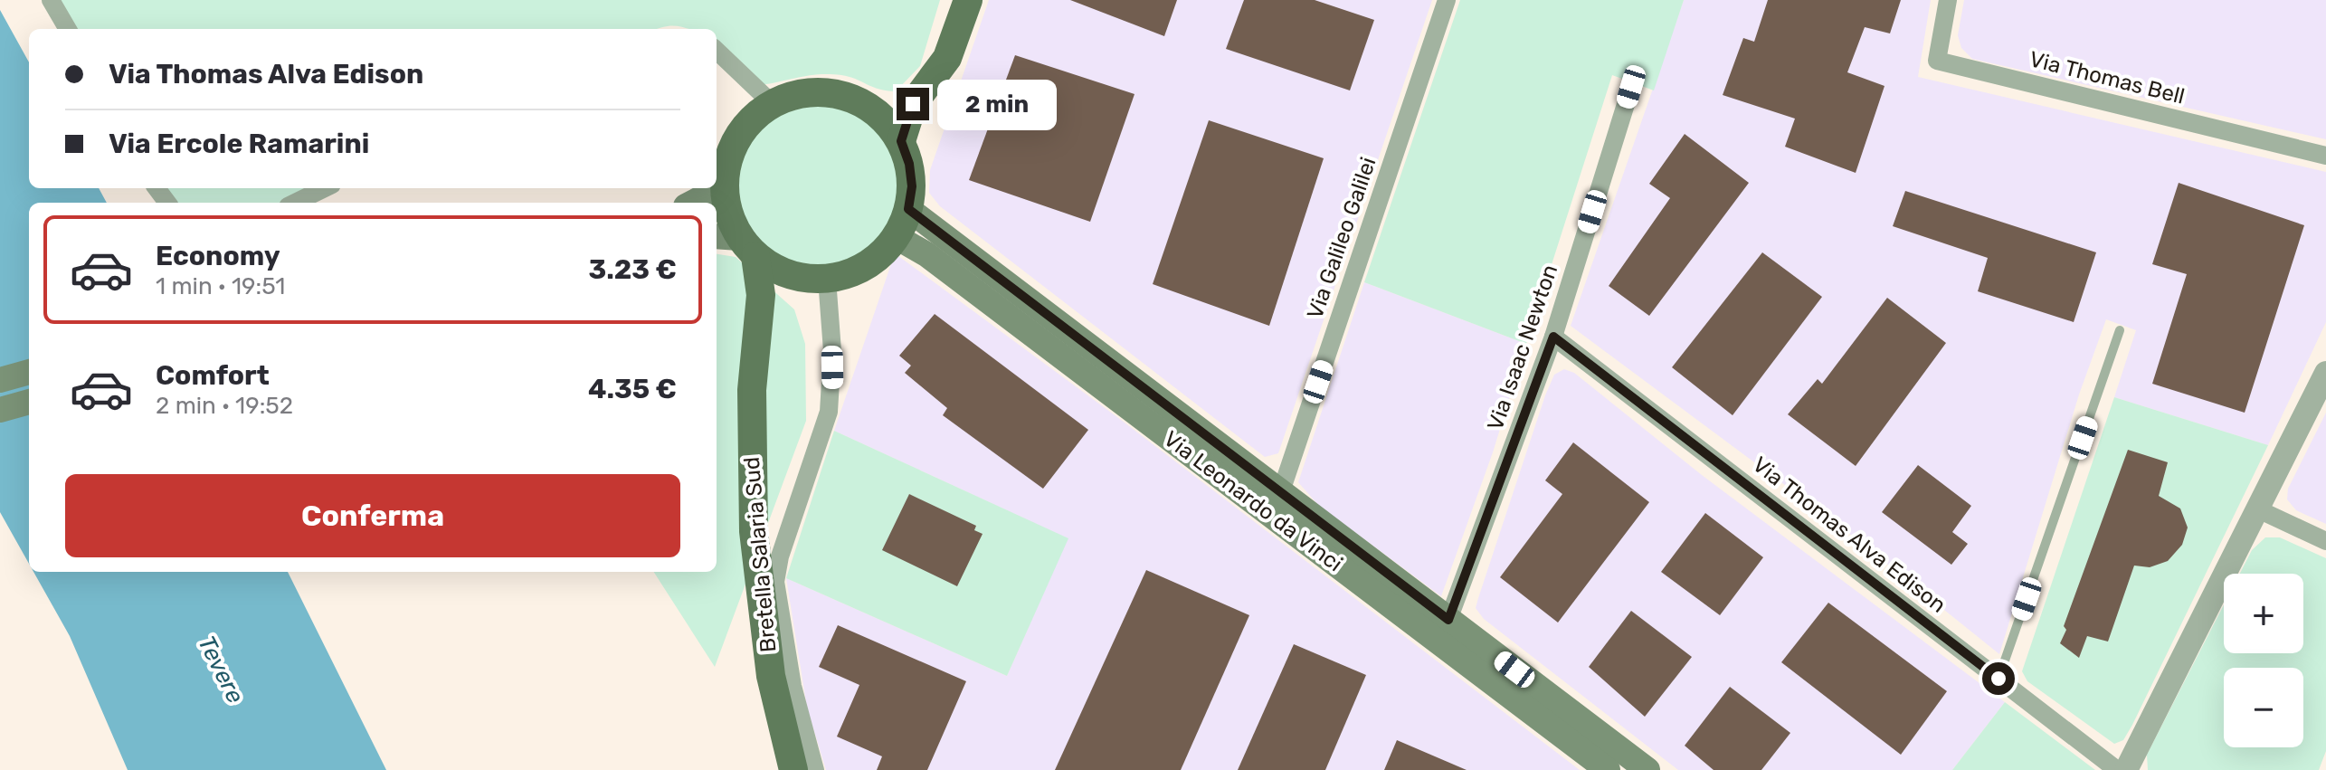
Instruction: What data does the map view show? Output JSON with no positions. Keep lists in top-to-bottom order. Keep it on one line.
{"streets":{"main road":["Via Leonardo da Vinci","Bretella Salaria Sud"],"street":["Via Thomas Bell","Via Galileo Galilei","Via Isaac Newton","Via Thomas Alva Edison"]},"crossings":[["Via Galileo Galilei","Via Leonardo da Vinci"],["Via Isaac Newton","Via Leonardo da Vinci"],["Via Isaac Newton","Via Thomas Alva Edison"],["Via Leonardo da Vinci","Bretella Salaria Sud"]],"water":["Tevere"],"page":{"banner":["Via Thomas Alva Edison","Via Ercole Ramarini"],"bubble":"2 min","list":[{"name":"Economy","note":"1 min · 19:51","value":"3.23 €"},{"name":"Comfort","note":"2 min · 19:52","value":"4.35 €"}],"buttons":"Conferma","map_buttons":["+","−"]}}
